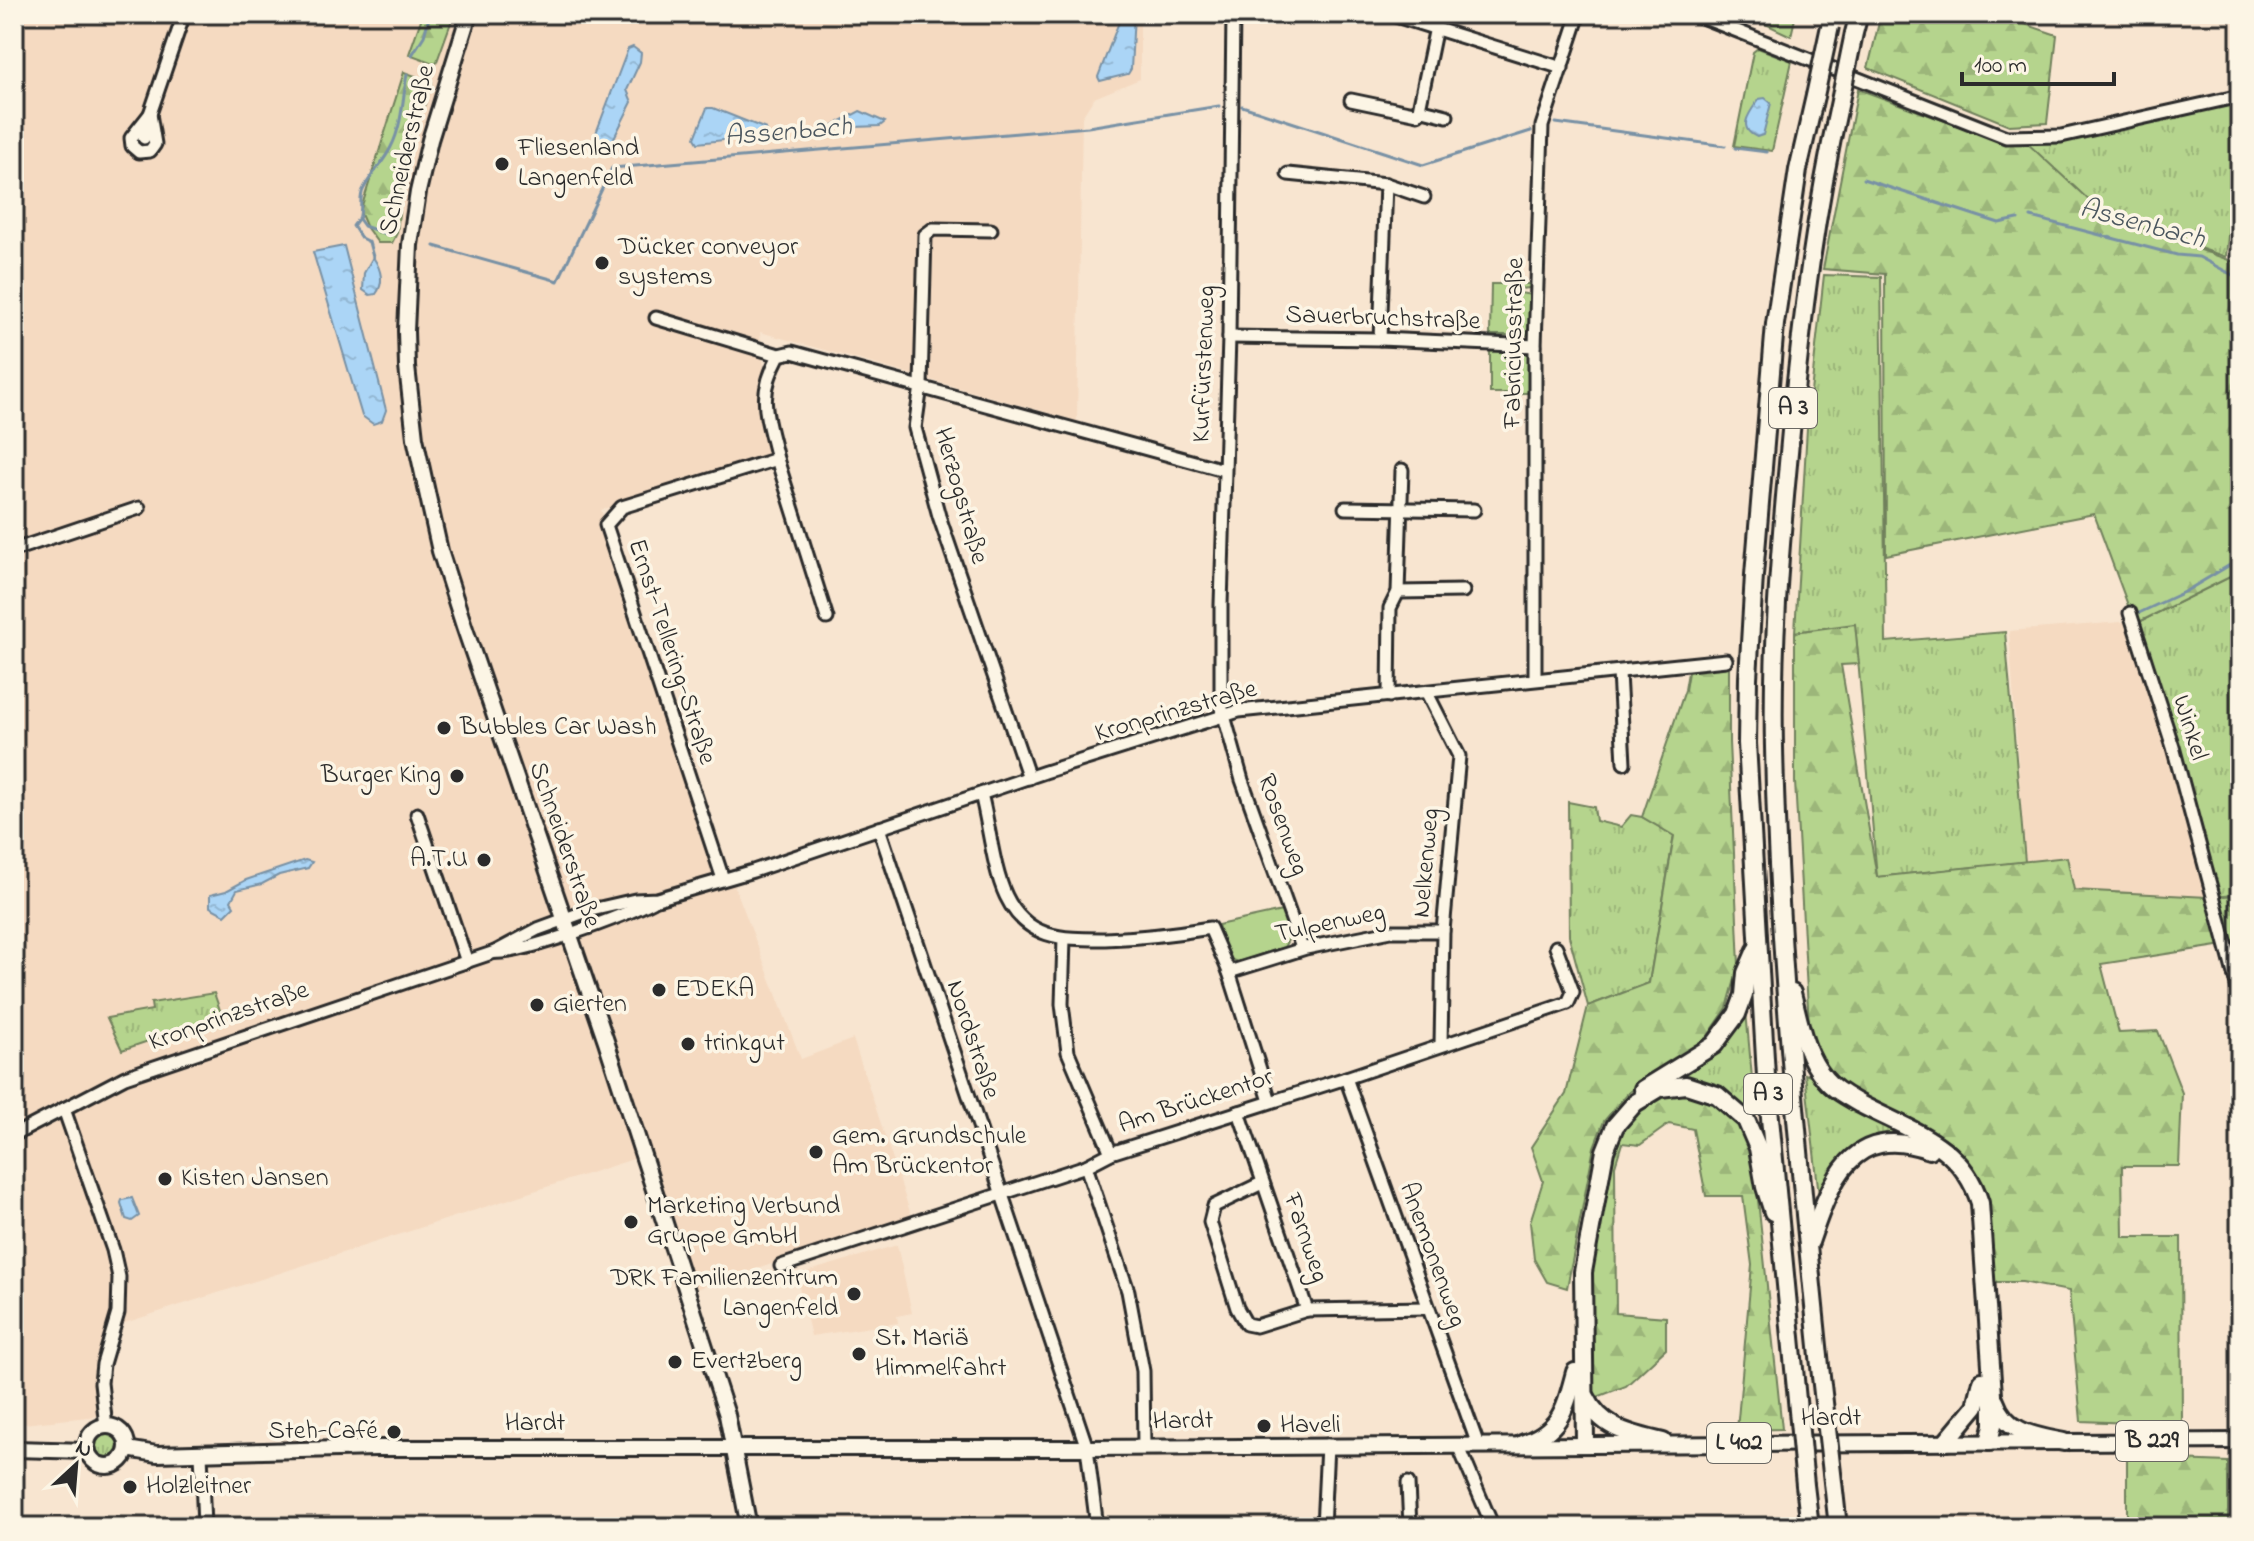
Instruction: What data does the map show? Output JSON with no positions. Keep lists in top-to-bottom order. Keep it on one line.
{"streets":{"highway":["A 3"],"main road":["Schneiderstraße","Hardt","B 229","L 402"],"street":["Sauerbruchstraße","Fabriciusstraße","Kurfürstenweg","Herzogstraße","Ernst-Tellering-Straße","Kronprinzstraße","Winkel","Rosenweg","Nelkenweg","Tulpenweg","Nordstraße","Am Brückentor","Farnweg","Anemonenweg"]},"crossings":[["Schneiderstraße","Kronprinzstraße"],["Schneiderstraße","Hardt"],["Sauerbruchstraße","Fabriciusstraße"],["Sauerbruchstraße","Kurfürstenweg"],["Fabriciusstraße","Kronprinzstraße"],["Kurfürstenweg","Kronprinzstraße"],["Kurfürstenweg","Rosenweg"],["Herzogstraße","Kronprinzstraße"],["Ernst-Tellering-Straße","Kronprinzstraße"],["Kronprinzstraße","Rosenweg"],["Kronprinzstraße","Nelkenweg"],["Kronprinzstraße","Nordstraße"],["Rosenweg","Tulpenweg"],["Nelkenweg","Tulpenweg"],["Nelkenweg","Am Brückentor"],["Nordstraße","Am Brückentor"],["Nordstraße","Hardt"],["Am Brückentor","Farnweg"],["Am Brückentor","Anemonenweg"],["Farnweg","Anemonenweg"],["Anemonenweg","Hardt"],["Hardt","L 402"]],"water":["Assenbach"],"places":["Fliesenland Langenfeld","Dücker conveyor systems","Bubbles Car Wash","Burger King","A.T.U","EDEKA","Gierten","trinkgut","Gem. Grundschule Am Brückentor","Kisten Jansen","Marketing Verbund Gruppe GmbH","DRK Familienzentrum Langenfeld","St. Mariä Himmelfahrt","Evertzberg","Haveli","Steh-Café","Holzleitner"],"scale_bar":"100 m","north":"top right"}
